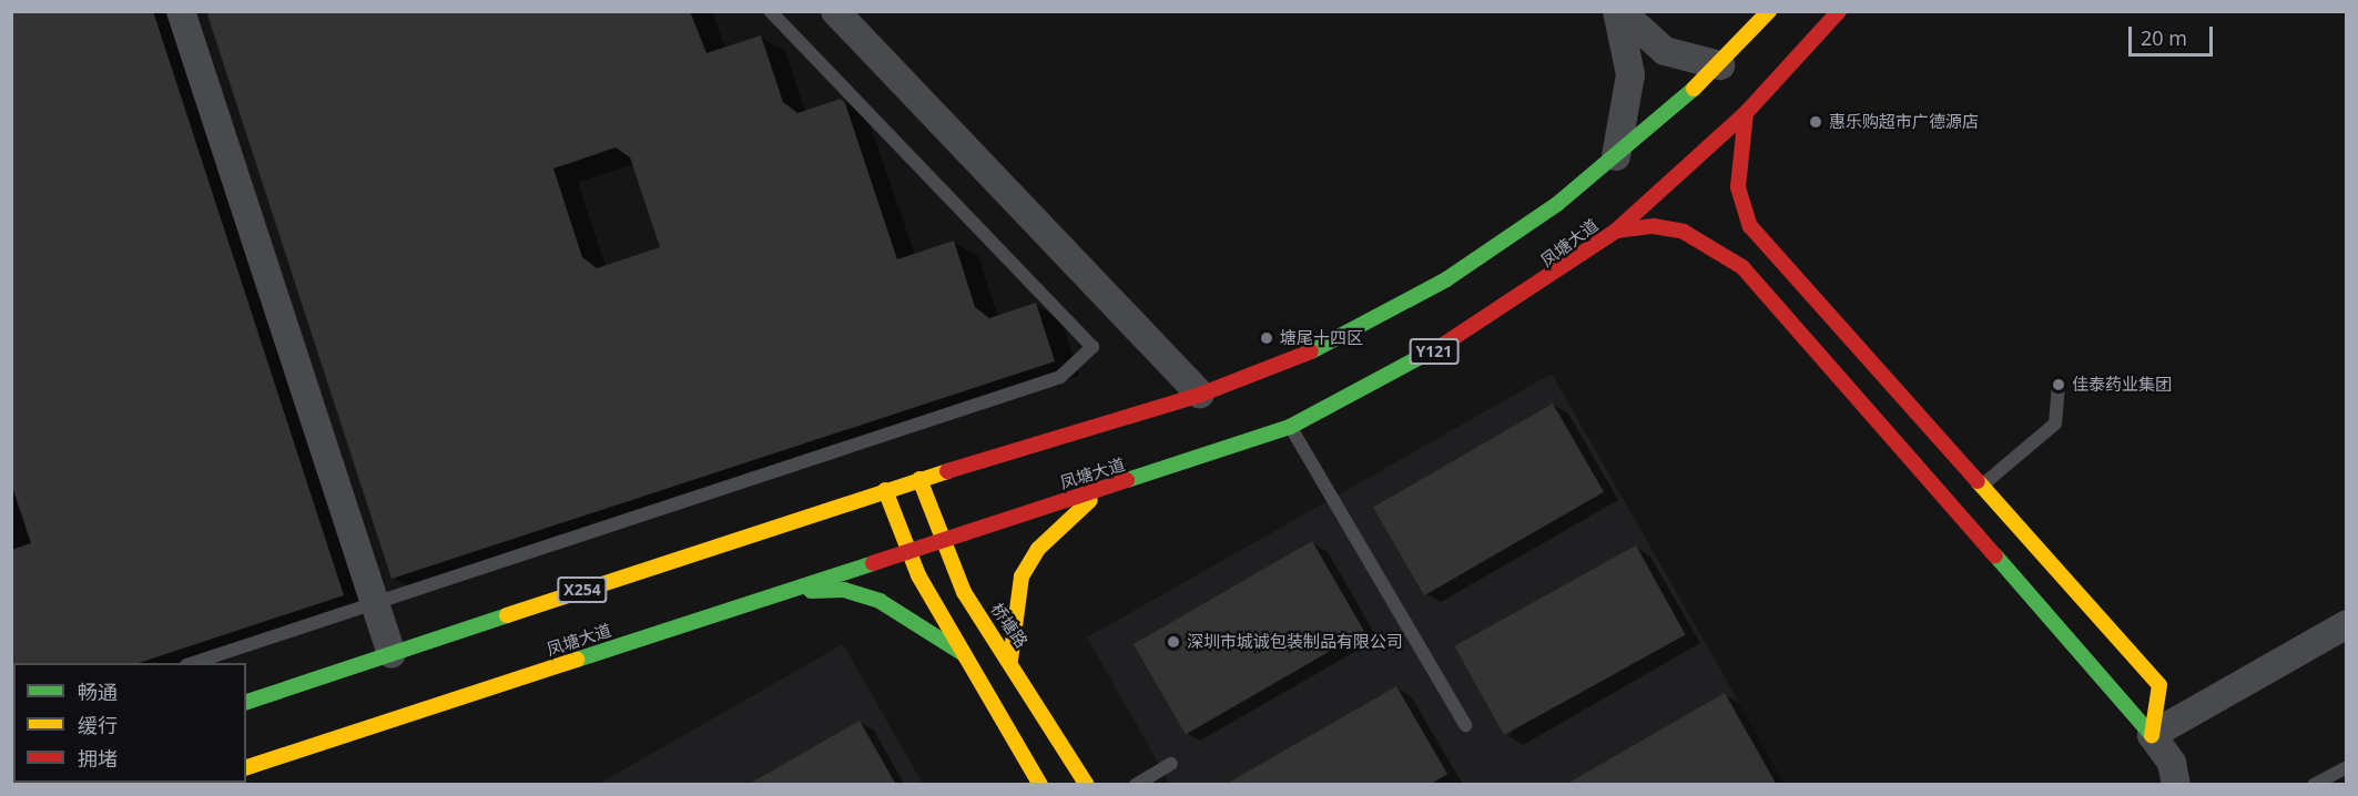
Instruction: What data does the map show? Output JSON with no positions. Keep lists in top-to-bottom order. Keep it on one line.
{"streets":{"main road":["凤塘大道","Y121","X254","桥塘路"]},"crossings":[["凤塘大道","桥塘路"],["X254","桥塘路"]],"places":["惠乐购超市广德源店","塘尾十四区","佳泰药业集团","深圳市城诚包装制品有限公司"],"legend":["畅通","缓行","拥堵"],"scale_bar":"20 m"}
